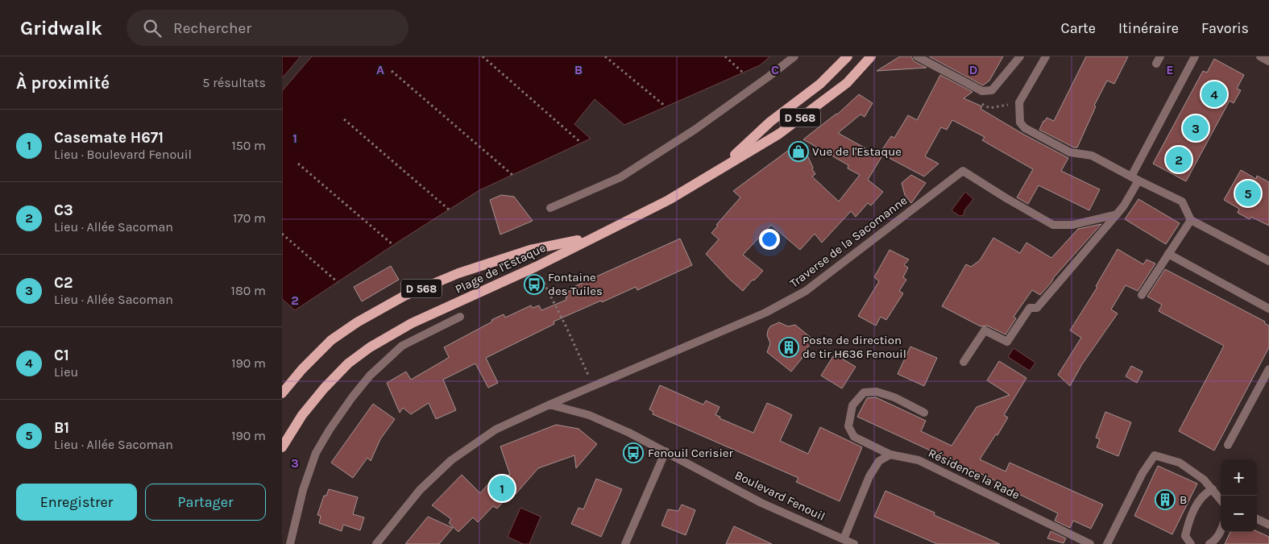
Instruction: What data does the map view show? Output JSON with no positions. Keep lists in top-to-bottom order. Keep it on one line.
{"streets":{"main road":["D 568","Plage de l'Estaque"],"street":["Traverse de la Sacomanne","Résidence la Rade","Boulevard Fenouil"]},"crossings":[["Traverse de la Sacomanne","Boulevard Fenouil"]],"places":{"shop":["Vue de l'Estaque"],"bus stop":["Fontaine des Tuiles","Fenouil Cerisier"],"building":["Poste de direction de tir H636 Fenouil","B"]},"page":{"header":"Gridwalk","search":"Rechercher","nav":["Carte","Itinéraire","Favoris"],"heading":["À proximité","5 résultats"],"pins":["4","3","2","5","1"],"list":[{"mark":"1","name":"Casemate H671","note":"Lieu · Boulevard Fenouil","value":"150 m"},{"mark":"2","name":"C3","note":"Lieu · Allée Sacoman","value":"170 m"},{"mark":"3","name":"C2","note":"Lieu · Allée Sacoman","value":"180 m"},{"mark":"4","name":"C1","note":"Lieu","value":"190 m"},{"mark":"5","name":"B1","note":"Lieu · Allée Sacoman","value":"190 m"}],"map_buttons":["+","−"],"buttons":["Enregistrer","Partager"]},"grid":{"columns":["A","B","C","D","E"],"rows":["1","2","3"]}}
